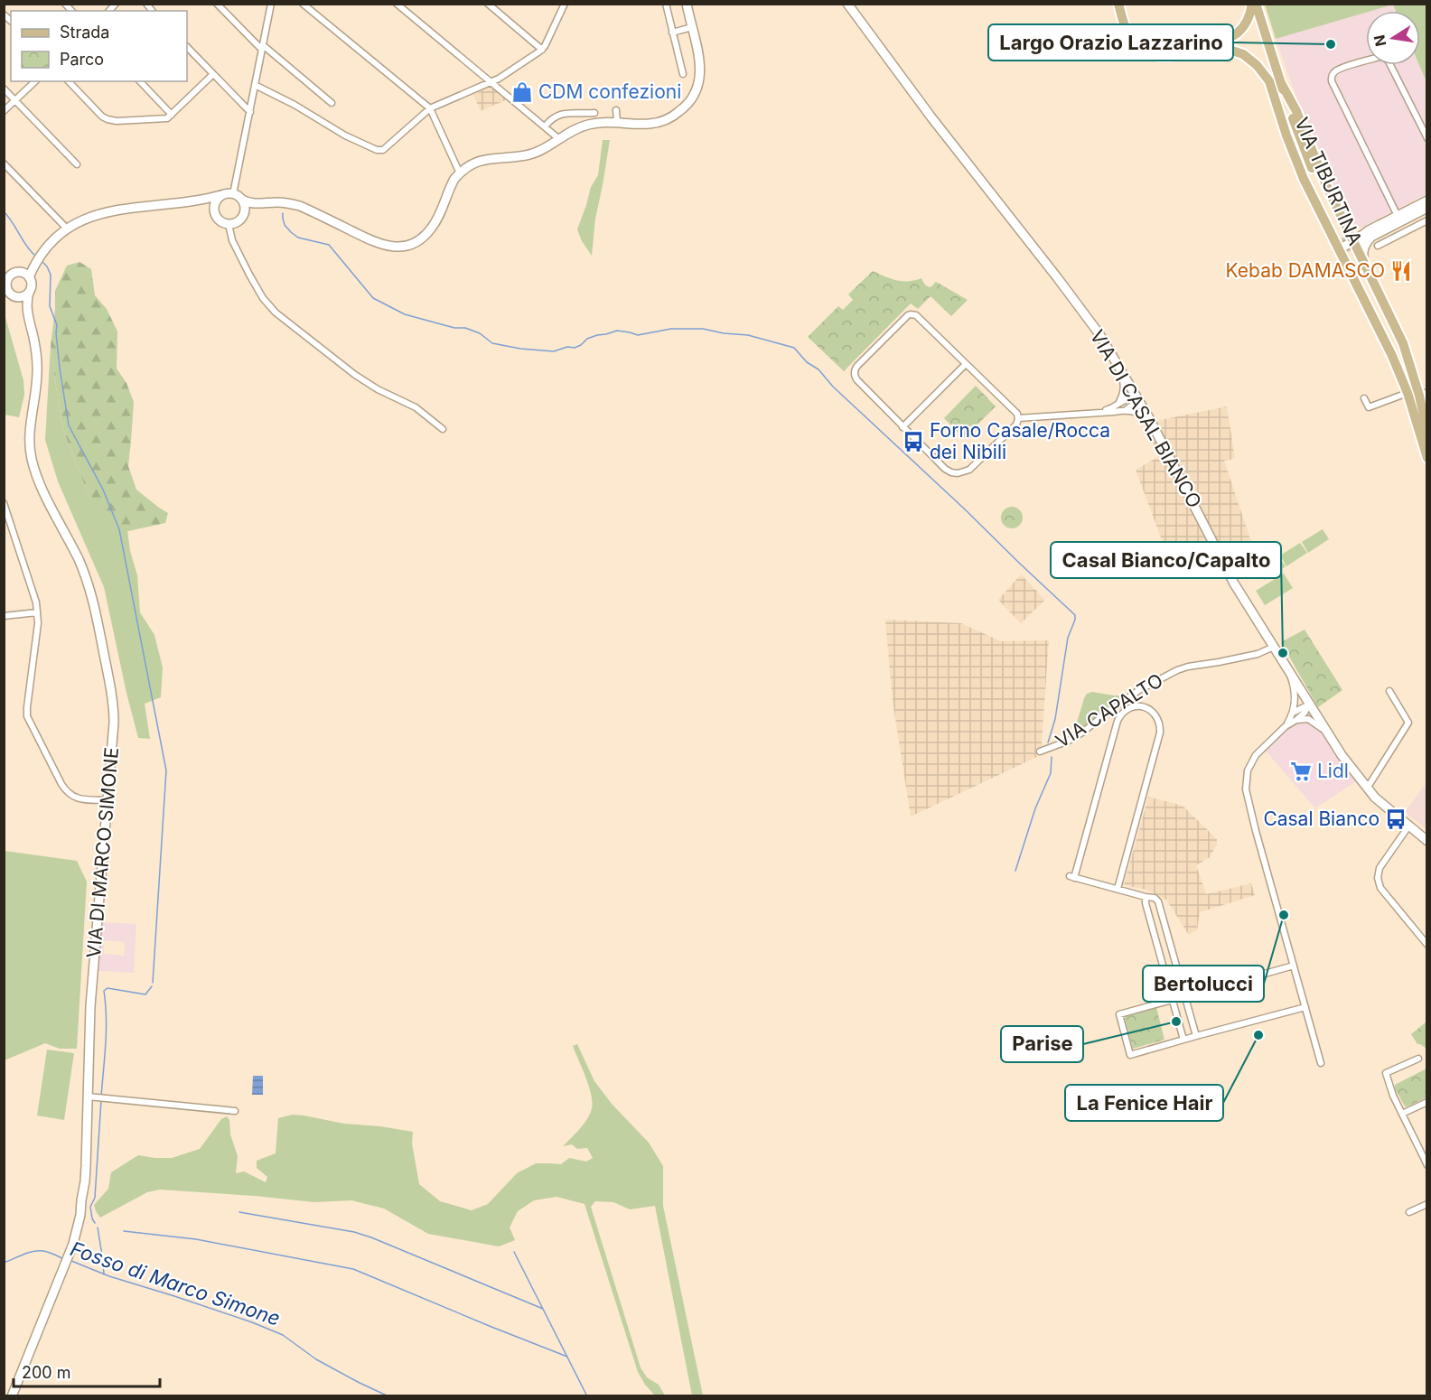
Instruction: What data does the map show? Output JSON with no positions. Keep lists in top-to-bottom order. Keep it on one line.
{"streets":{"main road":["VIA TIBURTINA"],"street":["VIA DI CASAL BIANCO","VIA CAPALTO","VIA DI MARCO SIMONE"]},"crossings":[["VIA DI CASAL BIANCO","VIA CAPALTO"]],"water":["Fosso di Marco Simone"],"places":{"other":["Largo Orazio Lazzarino","Casal Bianco/Capalto","Bertolucci","Parise","La Fenice Hair"],"shop":["CDM confezioni"],"restaurant":["Kebab DAMASCO"],"bus stop":["Forno Casale/Rocca dei Nibili","Casal Bianco"],"supermarket":["Lidl"]},"legend":["Strada","Parco"],"scale_bar":"200 m","north":"left"}
